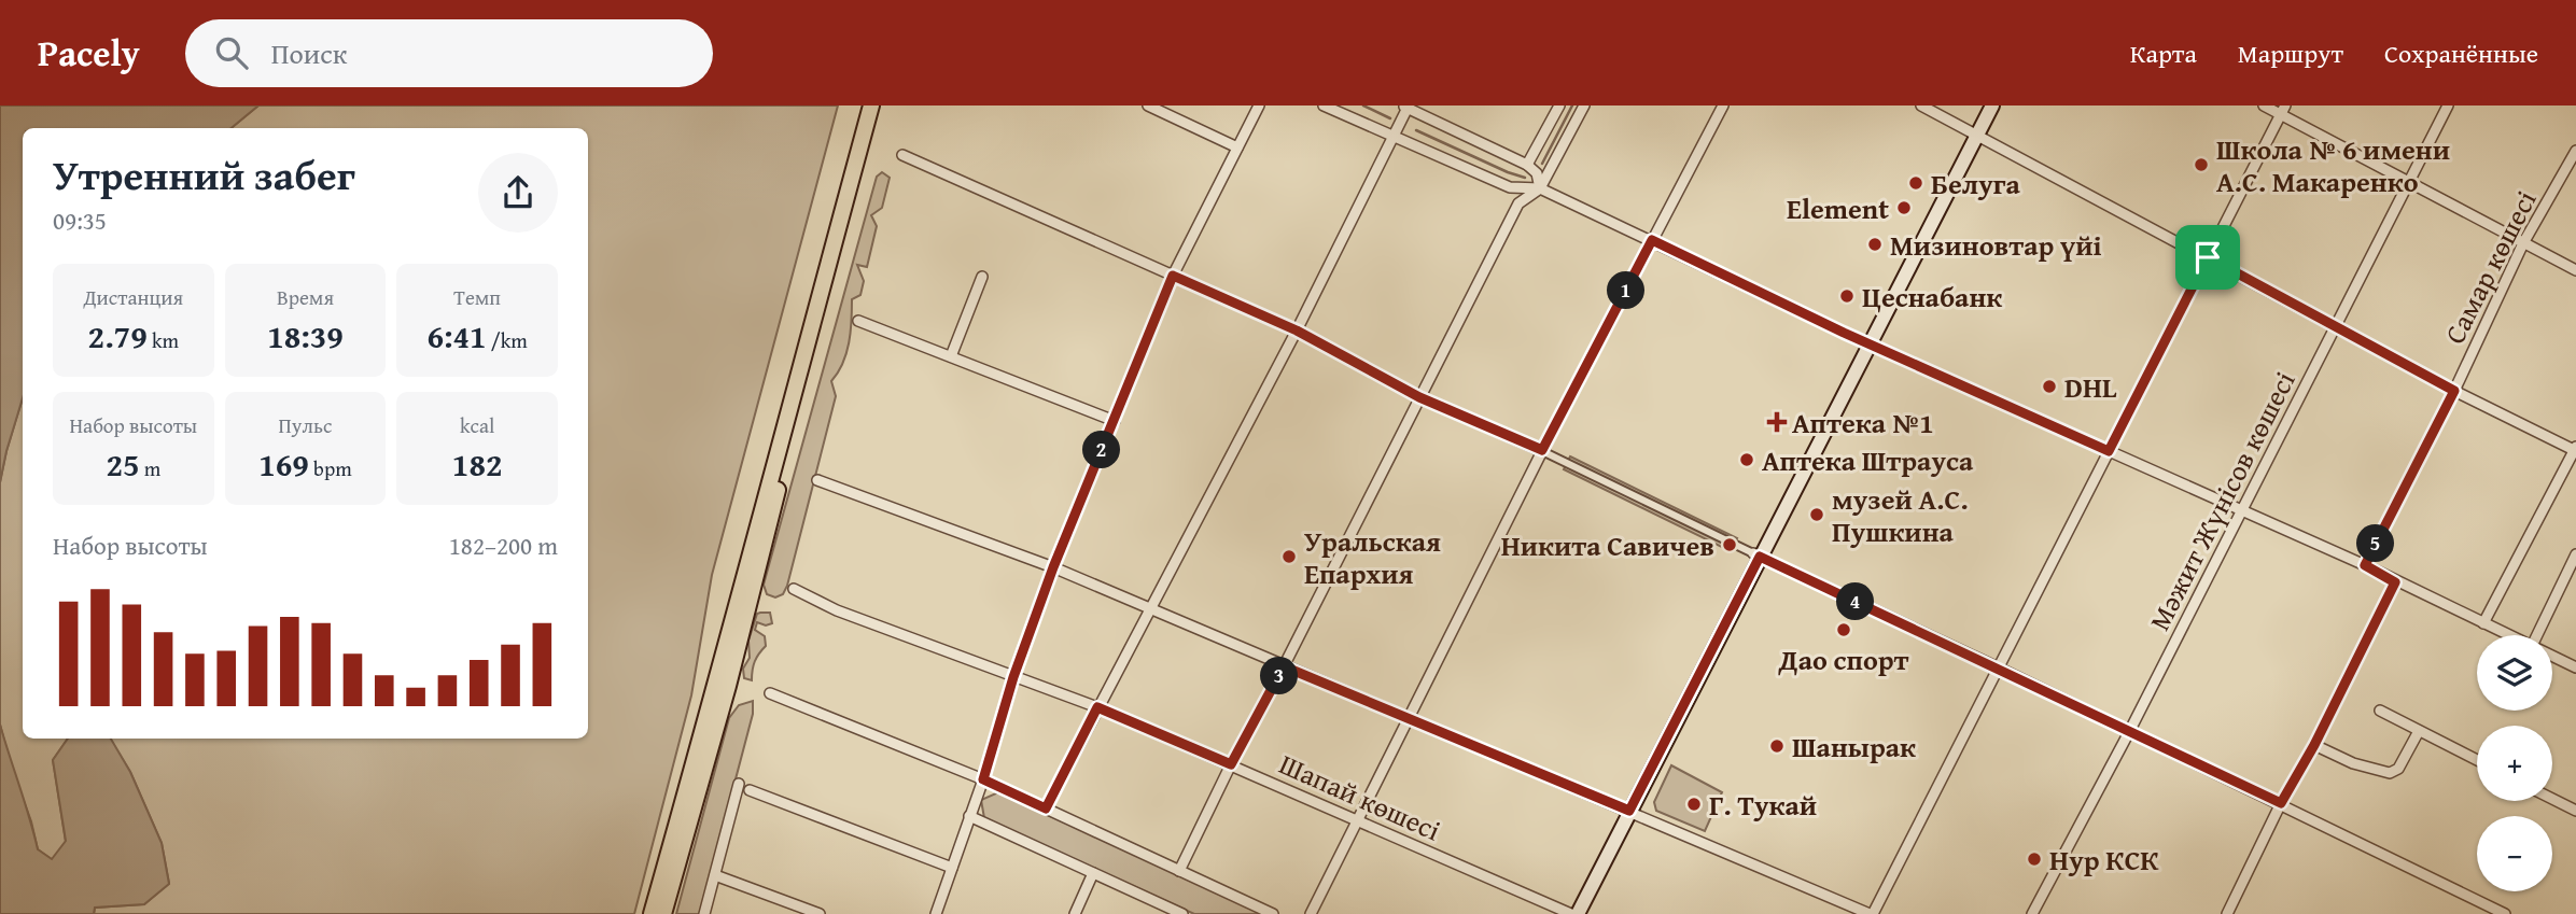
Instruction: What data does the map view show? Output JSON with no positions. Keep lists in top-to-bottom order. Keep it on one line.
{"streets":{"street":["Самар көшесі","Мәжит Жүнісов көшесі","Шапай көшесі"]},"places":{"other":["Школа № 6 имени А.С. Макаренко","Белуга","Element","Мизиновтар үйі","Цеснабанк","DHL","Аптека Штрауса","музей А.С. Пушкина","Никита Савичев","Уральская Епархия","Дао спорт","Шанырак","Г. Тукай","Нур КСК"],"health":["Аптека №1"]},"page":{"header":"Pacely","search":"Поиск","nav":["Карта","Маршрут","Сохранённые"],"heading":["Утренний забег","09:35"],"stats":[["Дистанция","2.79 km"],["Время","18:39"],["Темп","6:41 /km"],["Набор высоты","25 m"],["Пульс","169 bpm"],["kcal","182"]],"pins":["1","2","5","4","3"],"chart":["Набор высоты","182–200 m"],"map_buttons":["+","−"]}}
